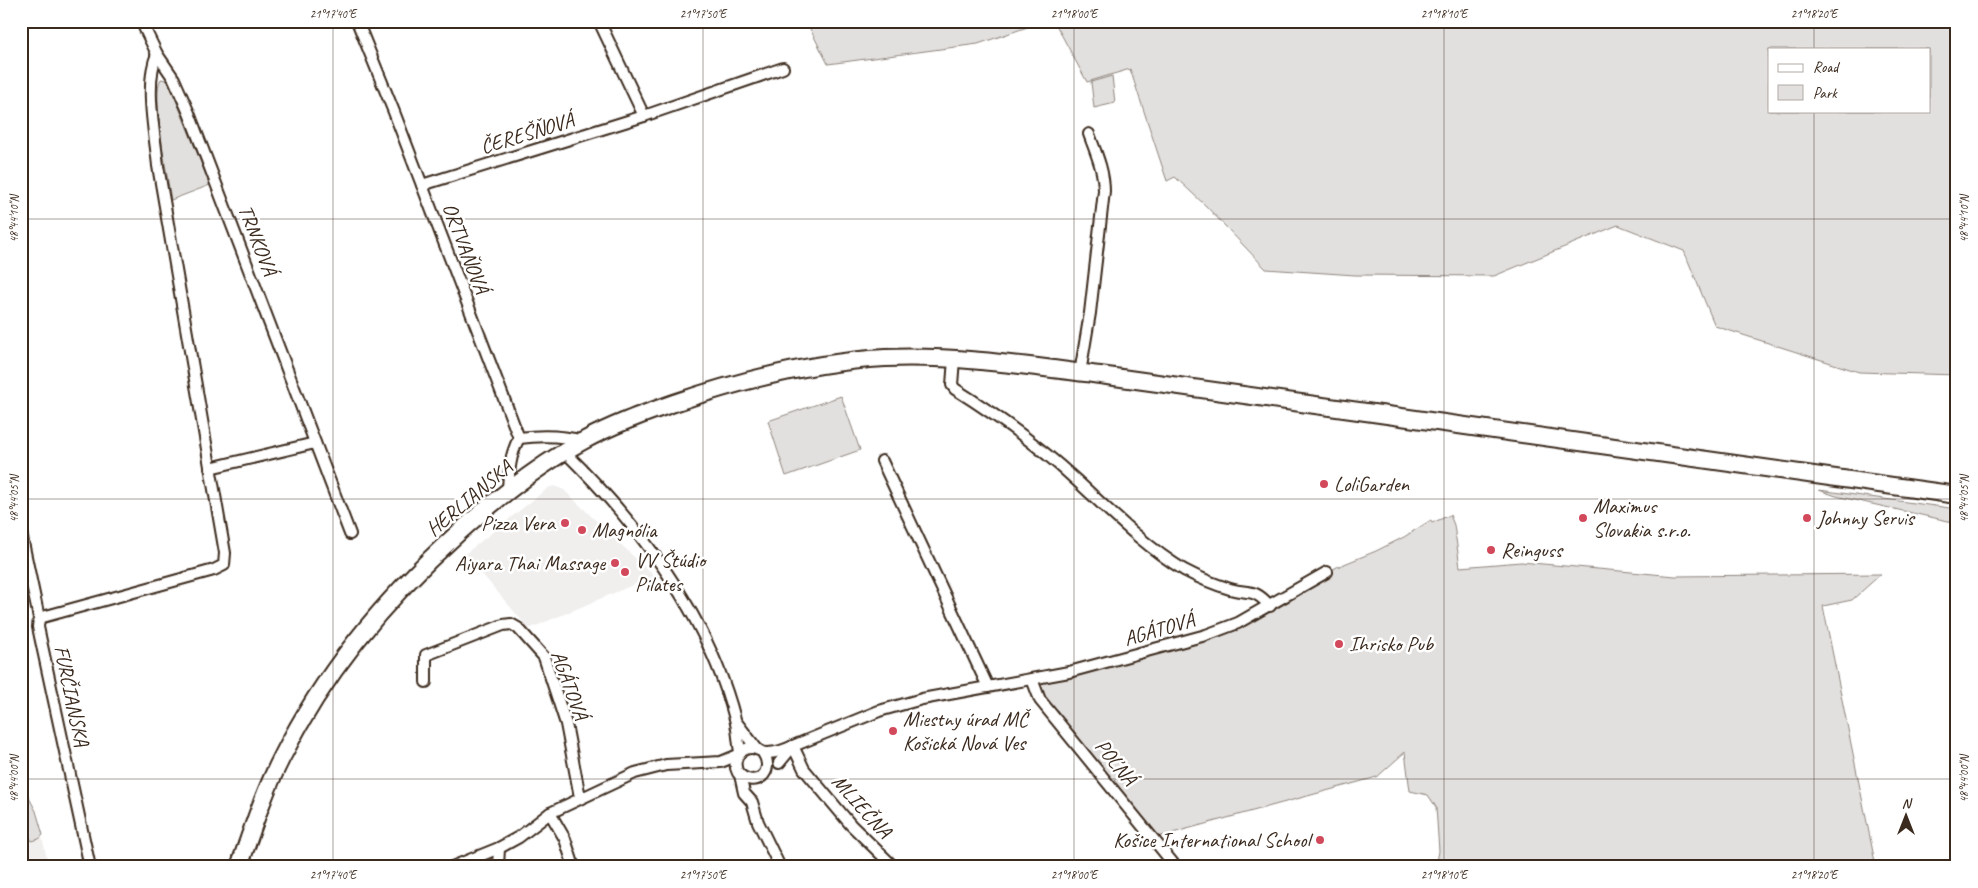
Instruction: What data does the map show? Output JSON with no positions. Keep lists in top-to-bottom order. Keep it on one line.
{"streets":{"main road":["HERLIANSKA"],"street":["ČEREŠŇOVÁ","TRNKOVÁ","ORTVAŇOVÁ","AGÁTOVÁ","FURČIANSKA","POĽNÁ","MLIEČNA"]},"crossings":[["ČEREŠŇOVÁ","ORTVAŇOVÁ"],["AGÁTOVÁ","POĽNÁ"],["AGÁTOVÁ","MLIEČNA"]],"places":["LoliGarden","Maximus Slovakia s.r.o.","Johnny Servis","Pizza Vera","Magnólia","Reinguss","Aiyara Thai Massage","VV Štúdio Pilates","Ihrisko Pub","Miestny úrad MČ Košická Nová Ves","Košice International School"],"legend":["Road","Park"],"north":"top","coordinates":["21°17'40\"E","21°17'50\"E","21°18'00\"E","21°18'10\"E","21°18'20\"E","48°44'10\"N","48°44'05\"N","48°44'00\"N"]}
